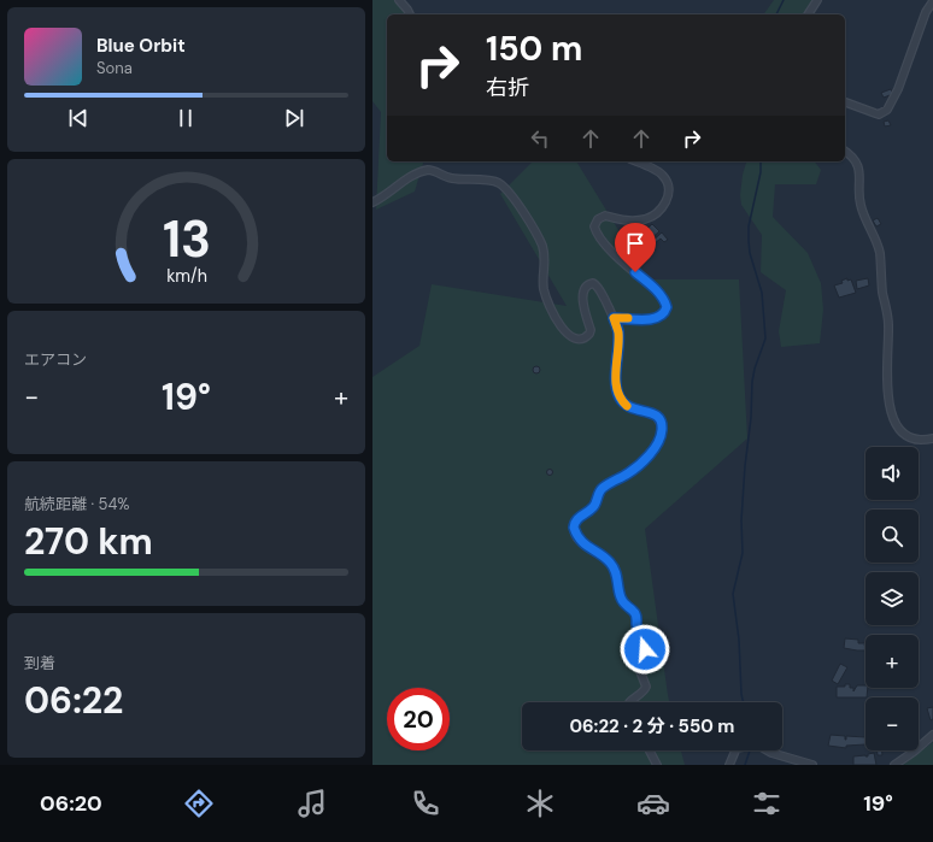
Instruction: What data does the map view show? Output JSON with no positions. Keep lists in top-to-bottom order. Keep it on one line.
{"page":{"turn":["150 m","右折"],"song":["Blue Orbit","Sona"],"tile":["エアコン",["航続距離 · 54%","270 km"],["到着","06:22"]],"heat":["−","19°","+"],"map_buttons":["+","−"],"limit":"20","trip":"06:22 · 2 分 · 550 m","tabs":["06:20","19°"],"gauge":["13","km/h"]}}
